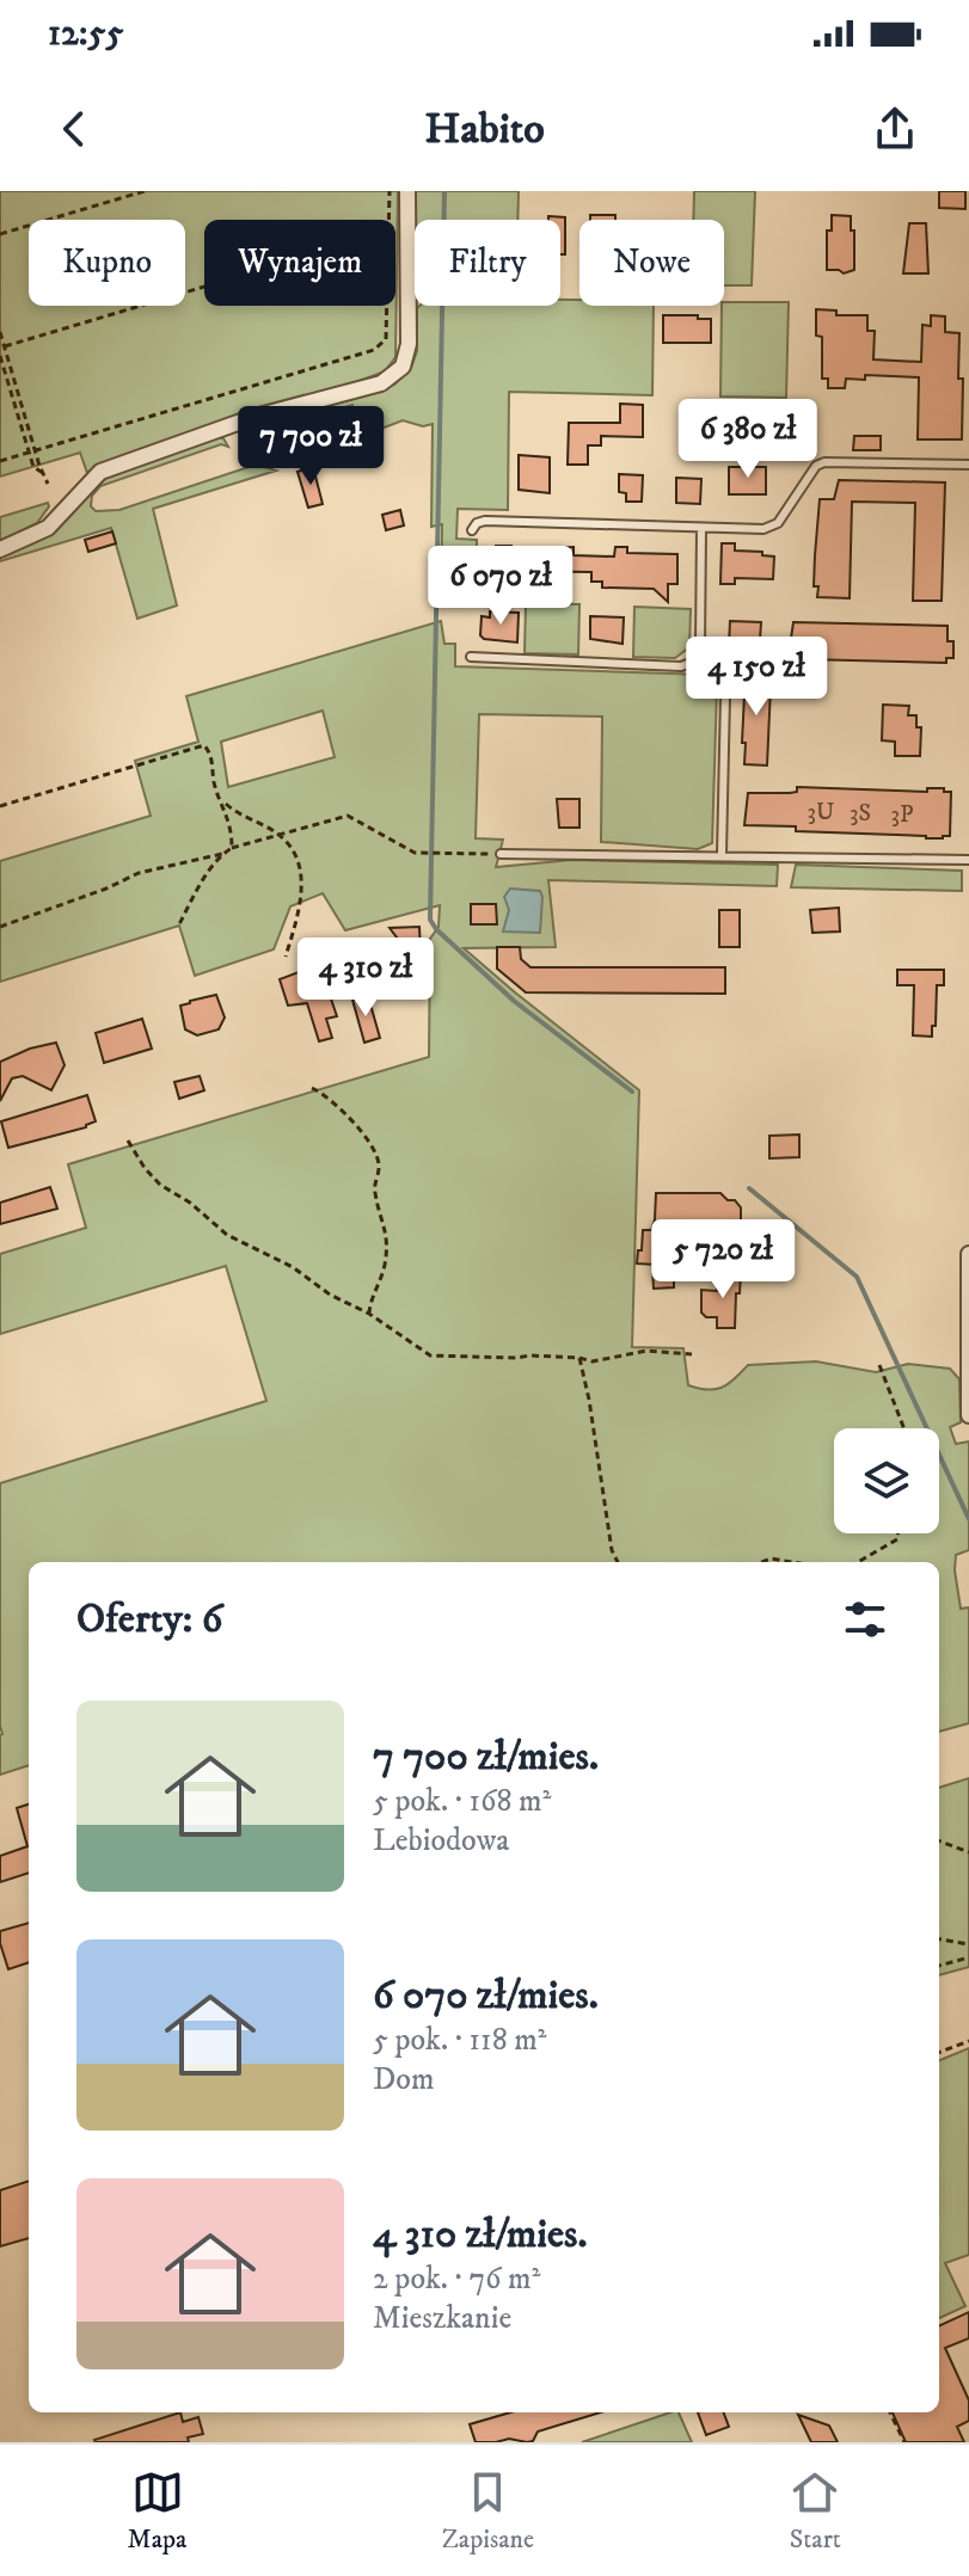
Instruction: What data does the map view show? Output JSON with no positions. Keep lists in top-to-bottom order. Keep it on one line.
{"house_numbers":["3U","3S","3P"],"page":{"status":"12:55","header":"Habito","chip":["Kupno","Wynajem","Filtry","Nowe"],"price":["6 380 zł","7 700 zł","6 070 zł","4 150 zł","4 310 zł","5 720 zł"],"heading":"Oferty: 6","list":[{"name":"7 700 zł/mies.","note":"5 pok. · 168 m² · Lebiodowa"},{"name":"6 070 zł/mies.","note":"5 pok. · 118 m² · Dom"},{"name":"4 310 zł/mies.","note":"2 pok. · 76 m² · Mieszkanie"}],"tabs":["Mapa","Zapisane","Start"]}}
